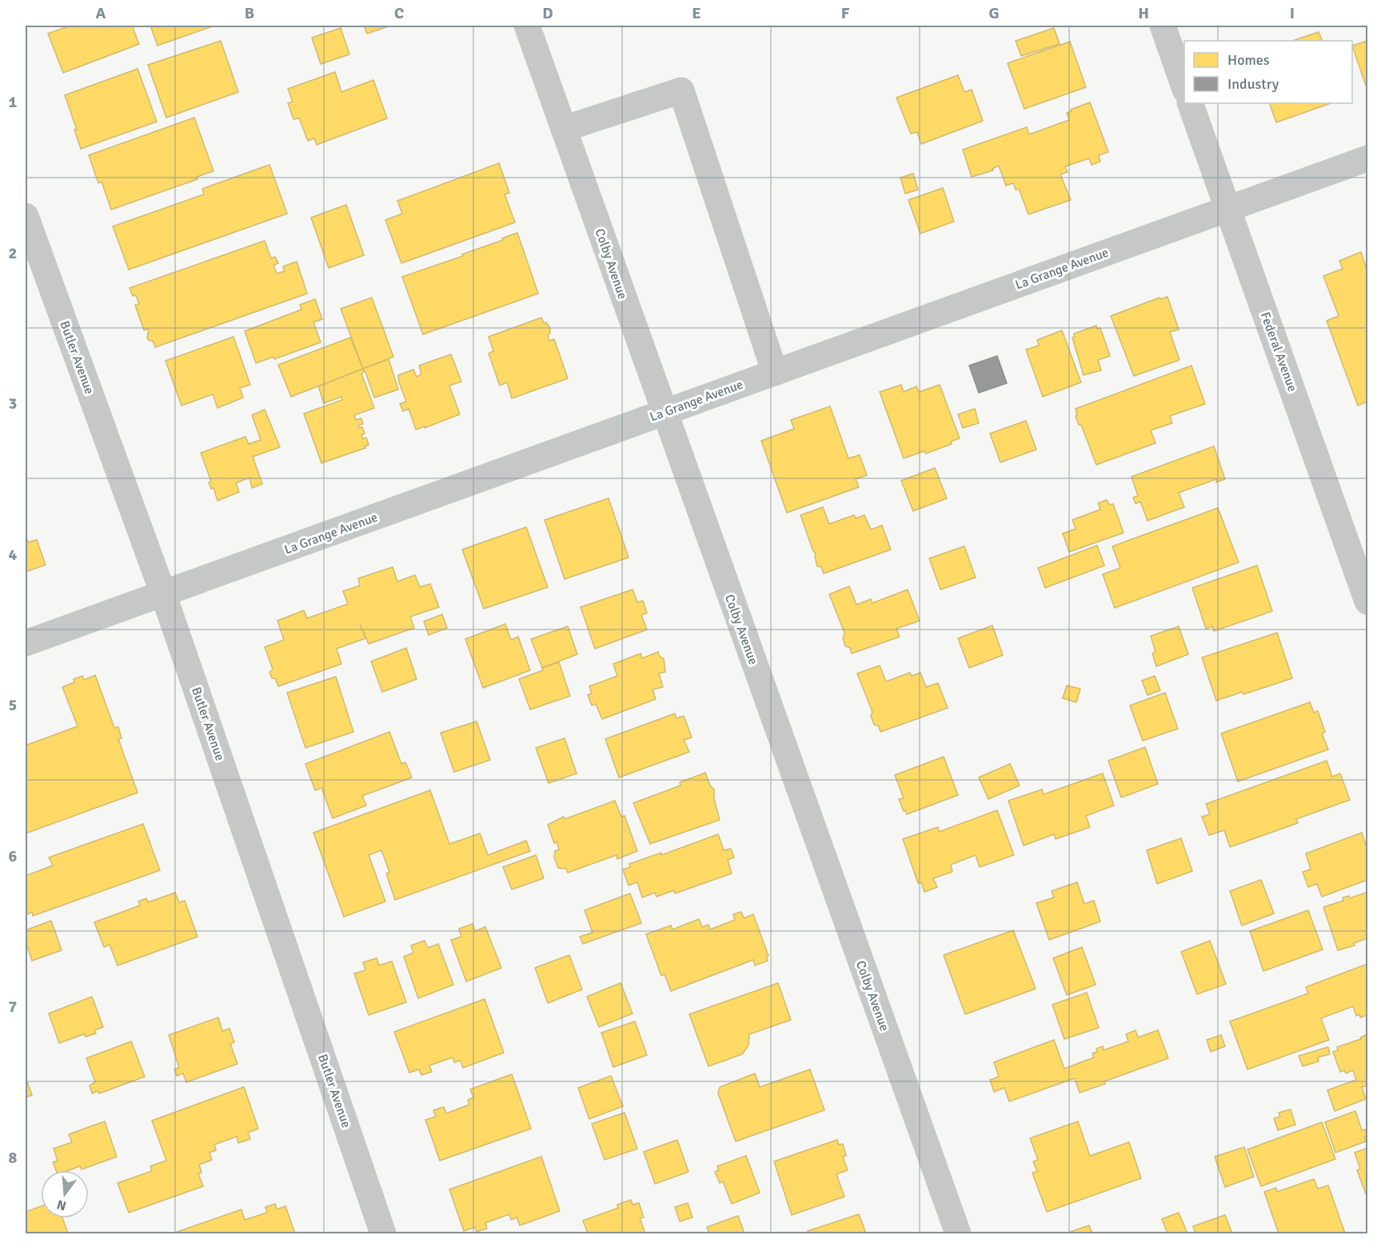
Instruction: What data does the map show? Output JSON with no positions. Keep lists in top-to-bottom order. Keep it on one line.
{"streets":{"street":["Colby Avenue","La Grange Avenue","Federal Avenue","Butler Avenue"]},"crossings":[["Colby Avenue","La Grange Avenue"],["La Grange Avenue","Federal Avenue"],["La Grange Avenue","Butler Avenue"]],"legend":["Homes","Industry"],"north":"bottom","grid":{"columns":["A","B","C","D","E","F","G","H","I"],"rows":["1","2","3","4","5","6","7","8"]}}
